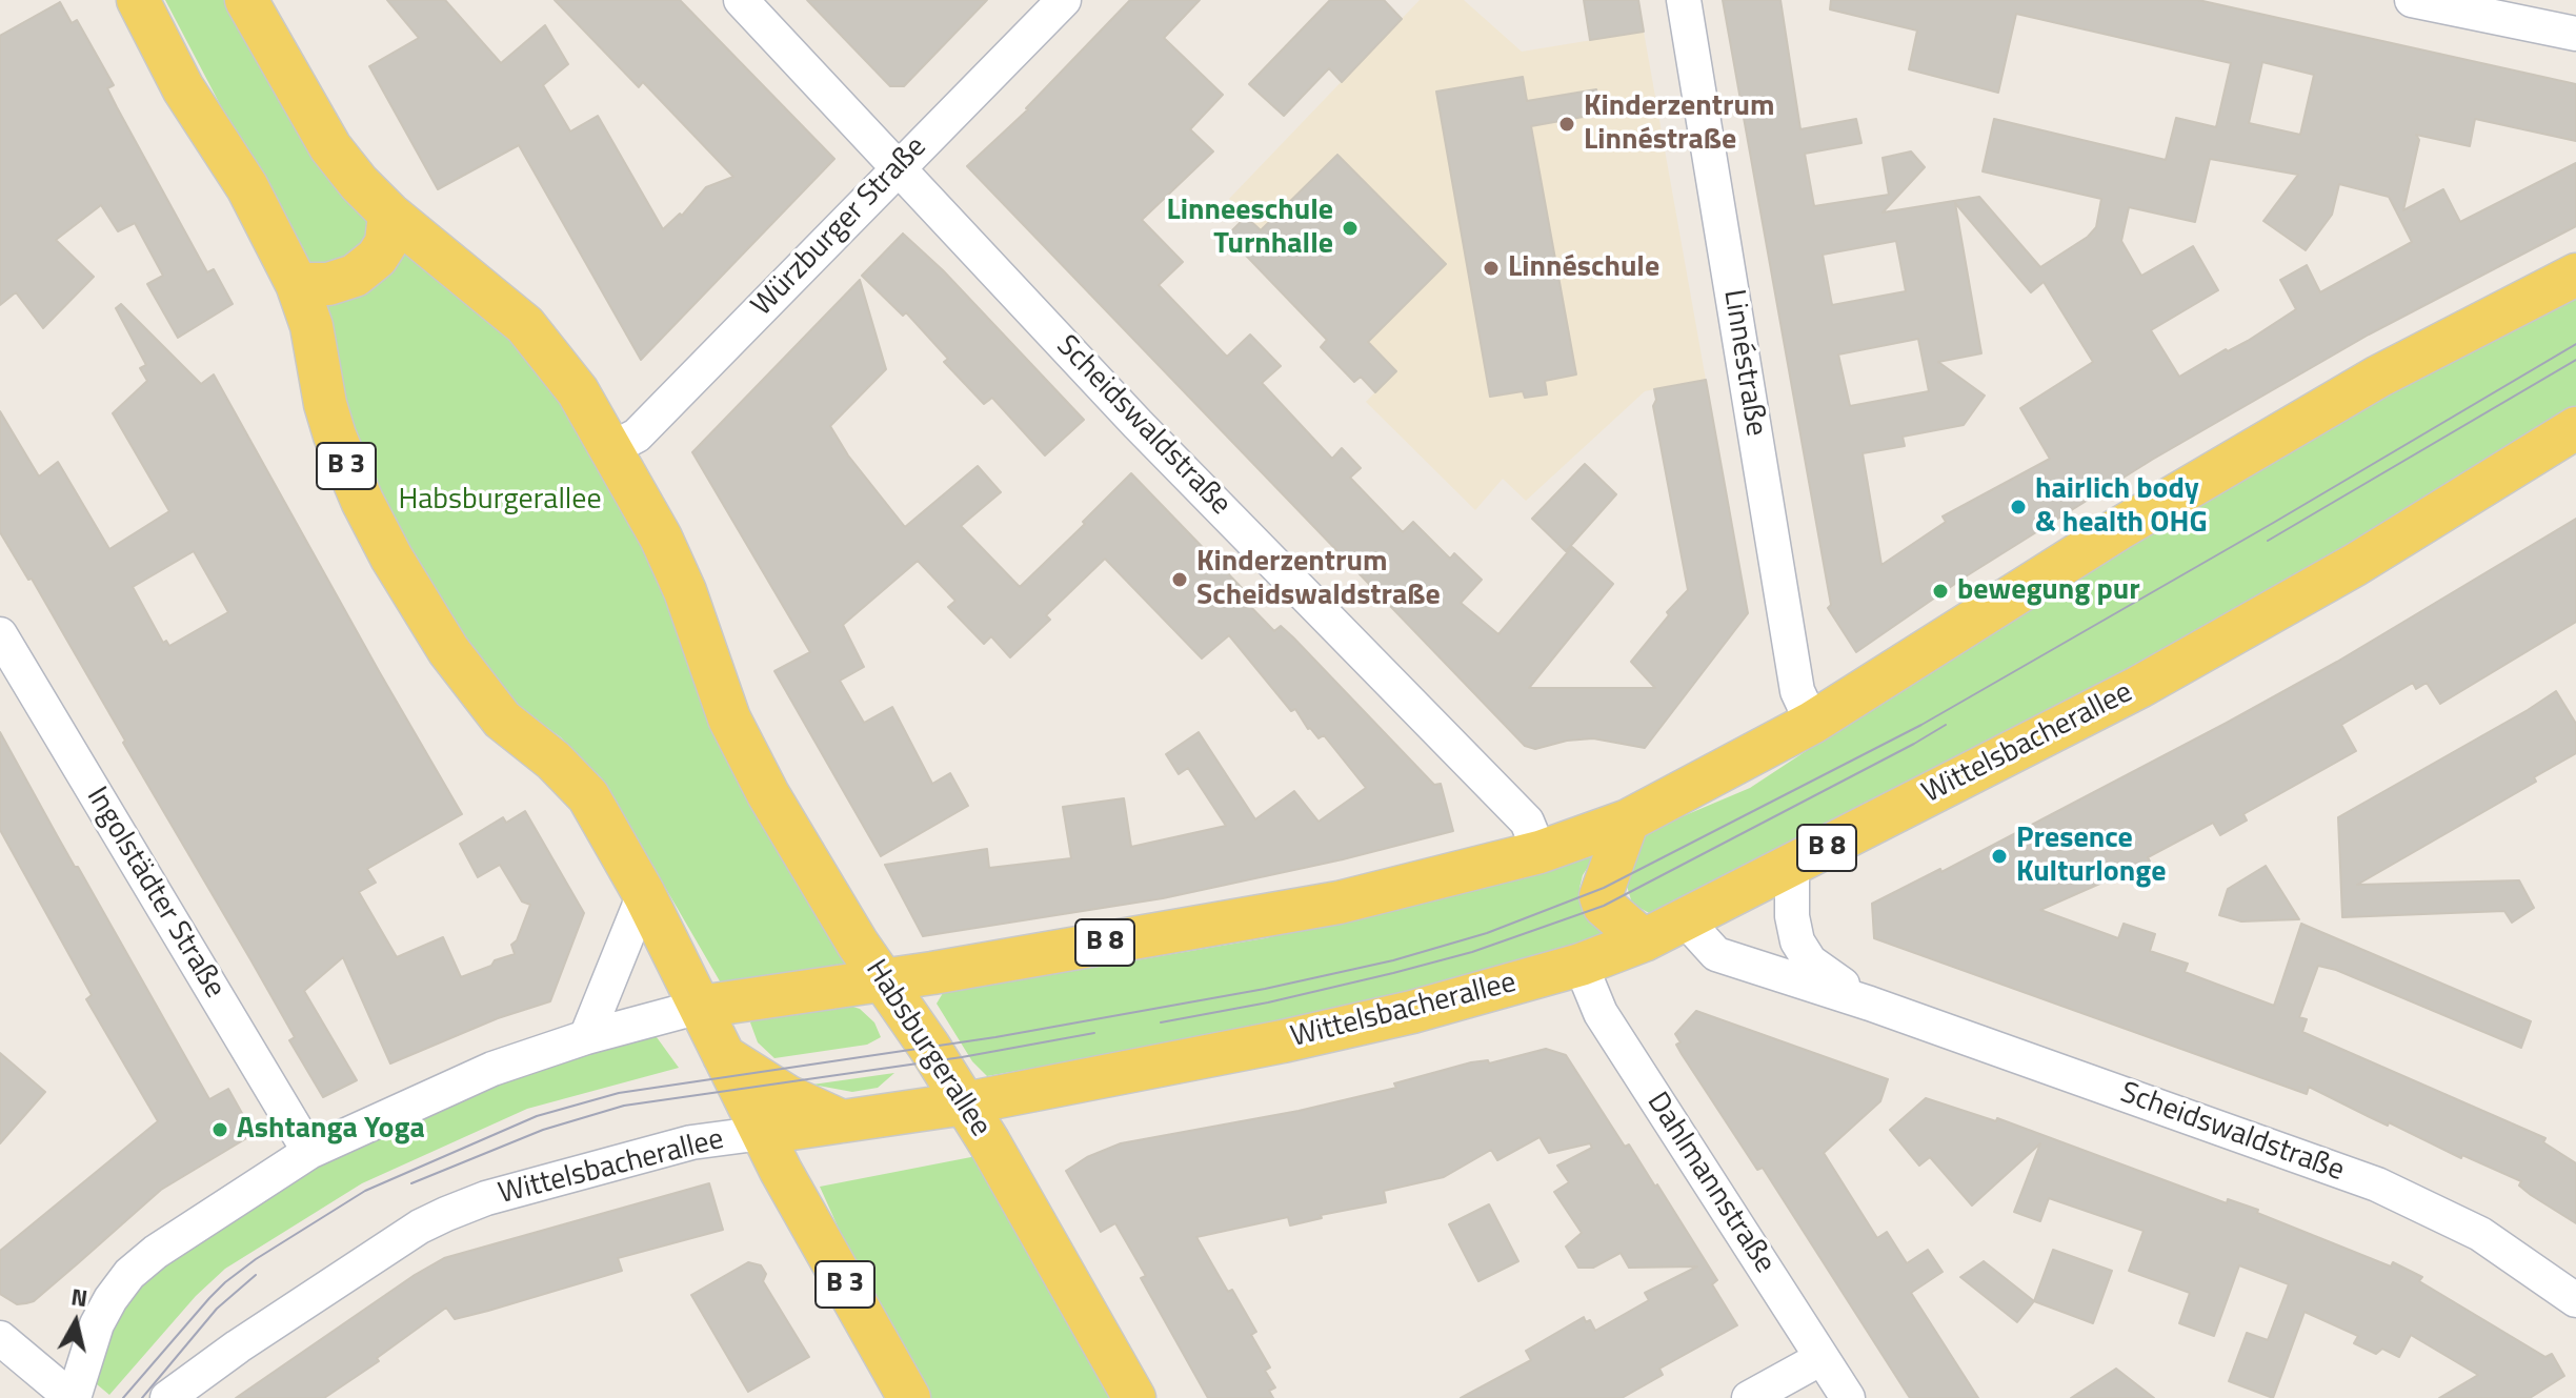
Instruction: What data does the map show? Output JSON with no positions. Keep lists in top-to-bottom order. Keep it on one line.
{"streets":{"main road":["B 3","Wittelsbacherallee","B 8","Habsburgerallee"],"street":["Würzburger Straße","Linnéstraße","Scheidswaldstraße","Ingolstädter Straße","Dahlmannstraße"]},"crossings":[["Würzburger Straße","Scheidswaldstraße"],["Würzburger Straße","Habsburgerallee"],["Linnéstraße","B 8"],["Scheidswaldstraße","Wittelsbacherallee"],["Scheidswaldstraße","B 8"],["B 3","Wittelsbacherallee"],["Wittelsbacherallee","Habsburgerallee"],["Wittelsbacherallee","Dahlmannstraße"],["B 8","Habsburgerallee"]],"parks":["Habsburgerallee"],"places":["Kinderzentrum Linnéstraße","Linneeschule Turnhalle","Linnéschule","hairlich body & health OHG","Kinderzentrum Scheidswaldstraße","bewegung pur","Presence Kulturlonge","Ashtanga Yoga"],"north":"top"}
